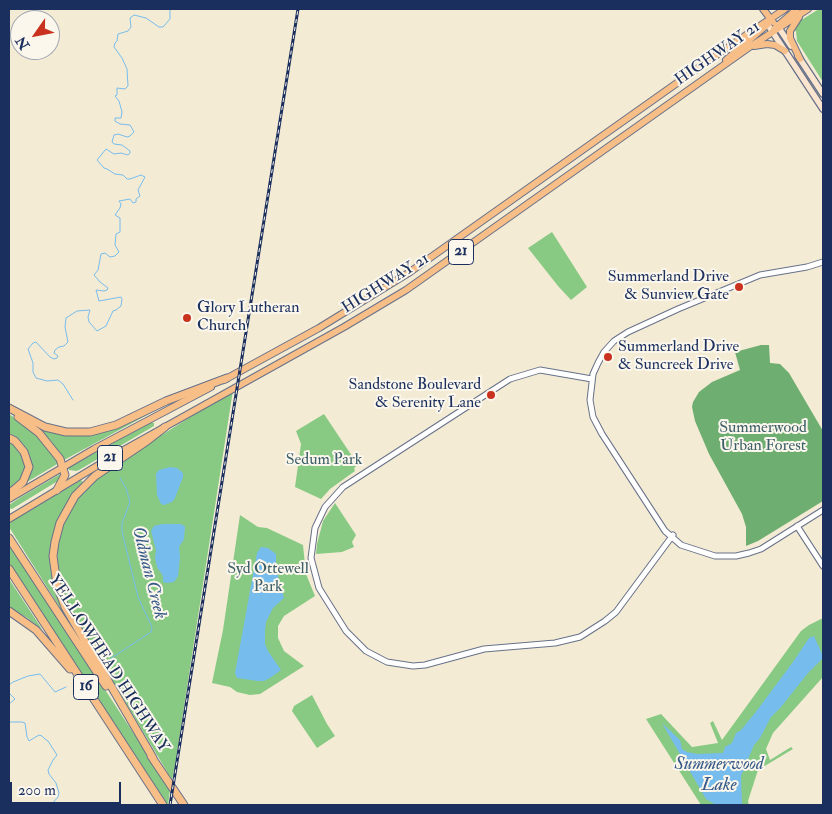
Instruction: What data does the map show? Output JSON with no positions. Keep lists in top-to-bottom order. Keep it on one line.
{"streets":{"highway":["YELLOWHEAD HIGHWAY","16"],"main road":["HIGHWAY 21","21"]},"water":["Oldman Creek","Summerwood Lake"],"parks":["Summerwood Urban Forest","Sedum Park","Syd Ottewell Park"],"places":["Summerland Drive & Sunview Gate","Glory Lutheran Church","Summerland Drive & Suncreek Drive","Sandstone Boulevard & Serenity Lane"],"scale_bar":"200 m","north":"bottom left"}
